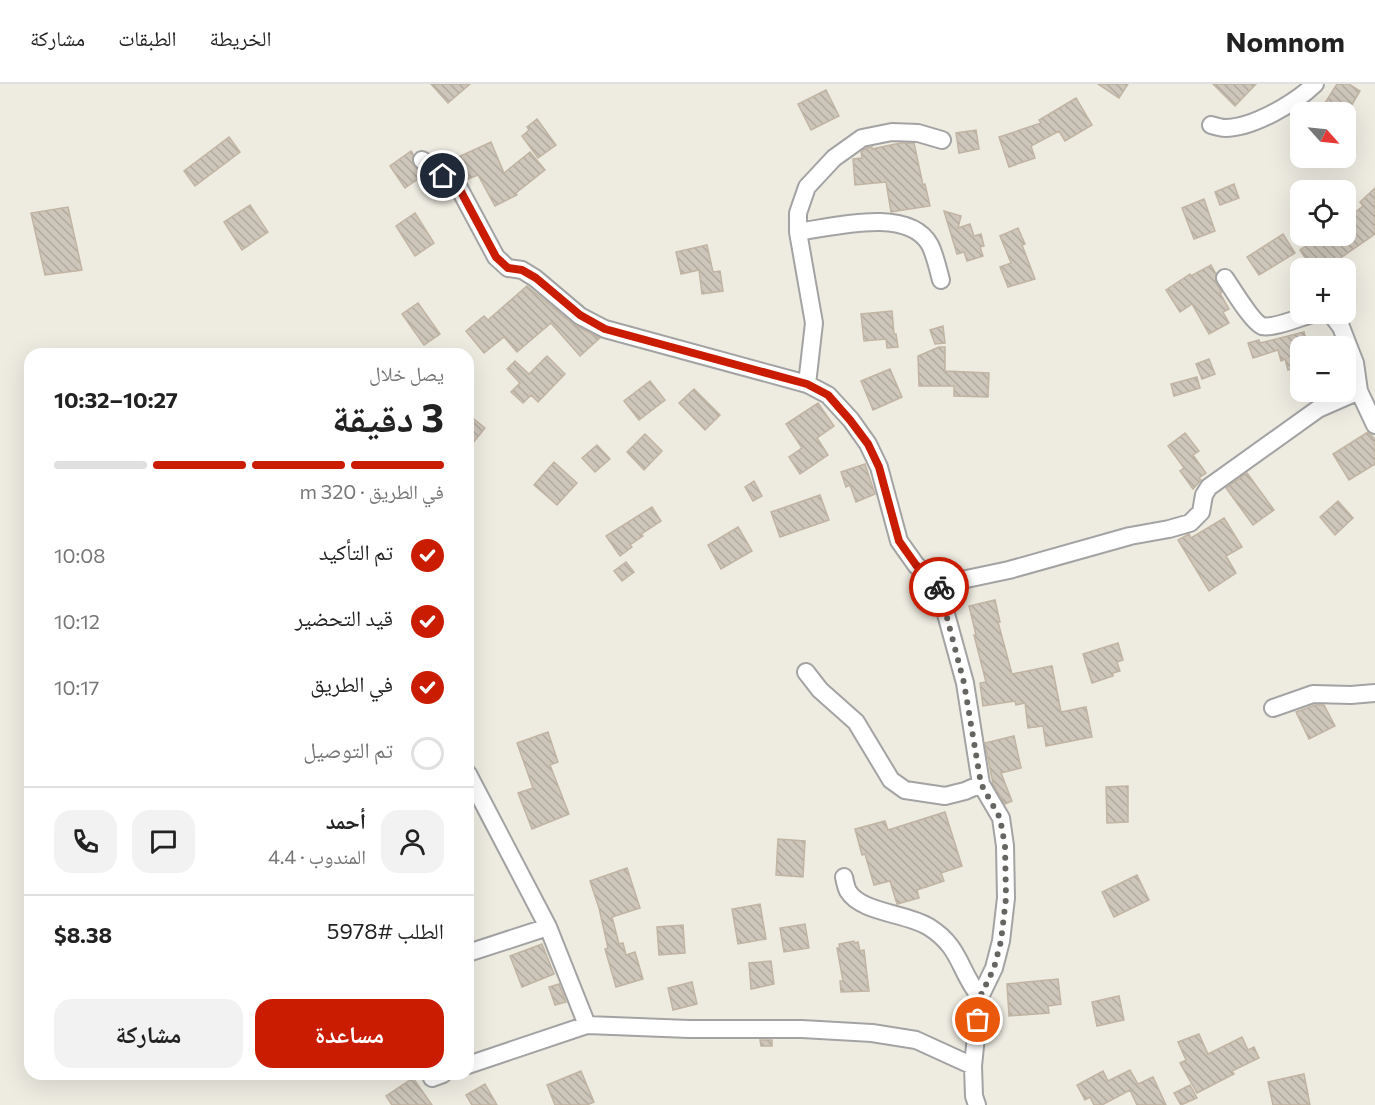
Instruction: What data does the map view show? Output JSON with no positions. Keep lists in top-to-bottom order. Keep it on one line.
{"north":"bottom right","page":{"header":"Nomnom","nav":["الخريطة","الطبقات","مشاركة"],"map_buttons":["+","−"],"heading":["3 دقيقة","يصل خلال","10:27–10:32"],"panel":["أحمد","المندوب · 4.4","الطلب #5978","$8.38"],"bar":"في الطريق · 320 m","list":[["تم التأكيد","10:08"],["قيد التحضير","10:12"],["في الطريق","10:17"],"تم التوصيل"],"buttons":["مساعدة","مشاركة"]}}
